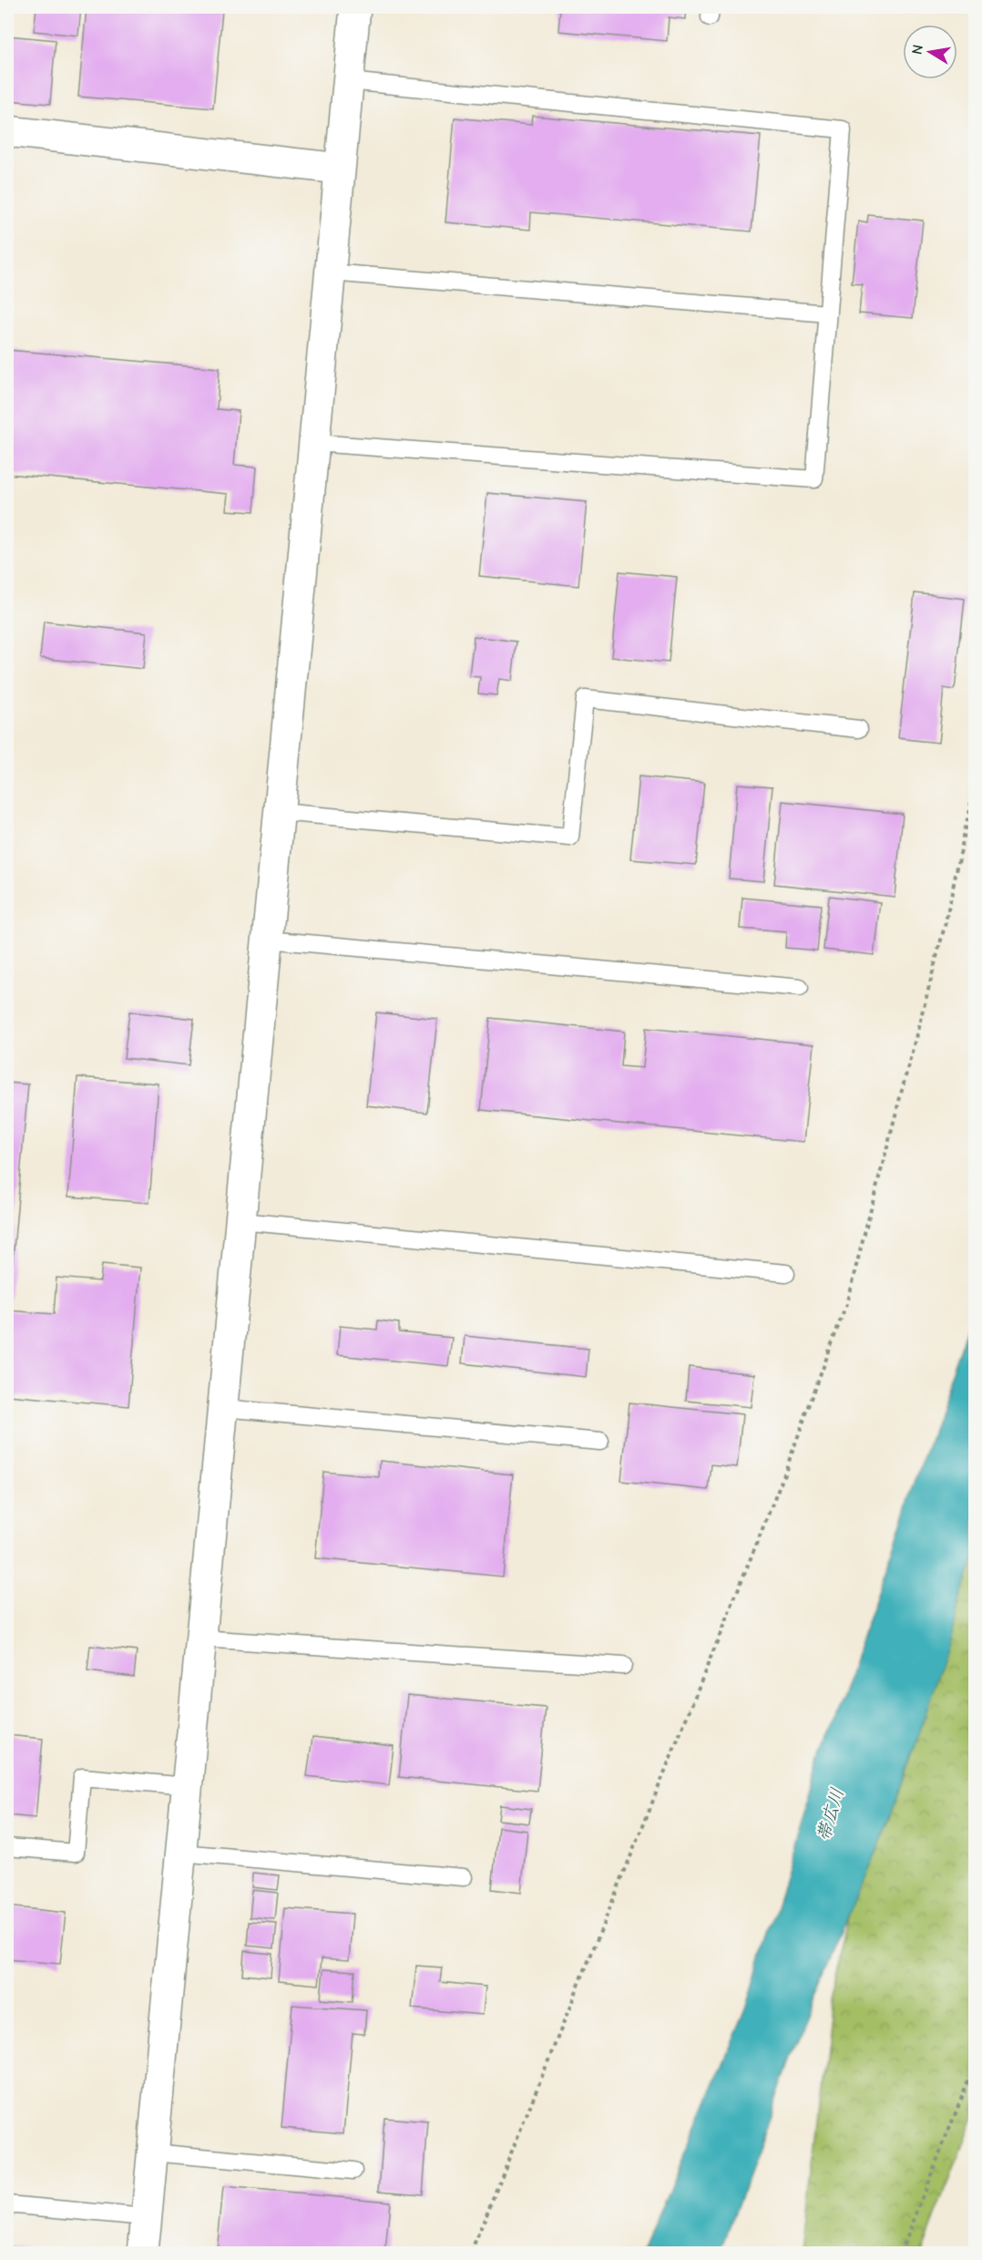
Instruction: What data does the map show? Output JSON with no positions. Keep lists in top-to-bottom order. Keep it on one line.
{"water":["帯広川"],"north":"left"}
